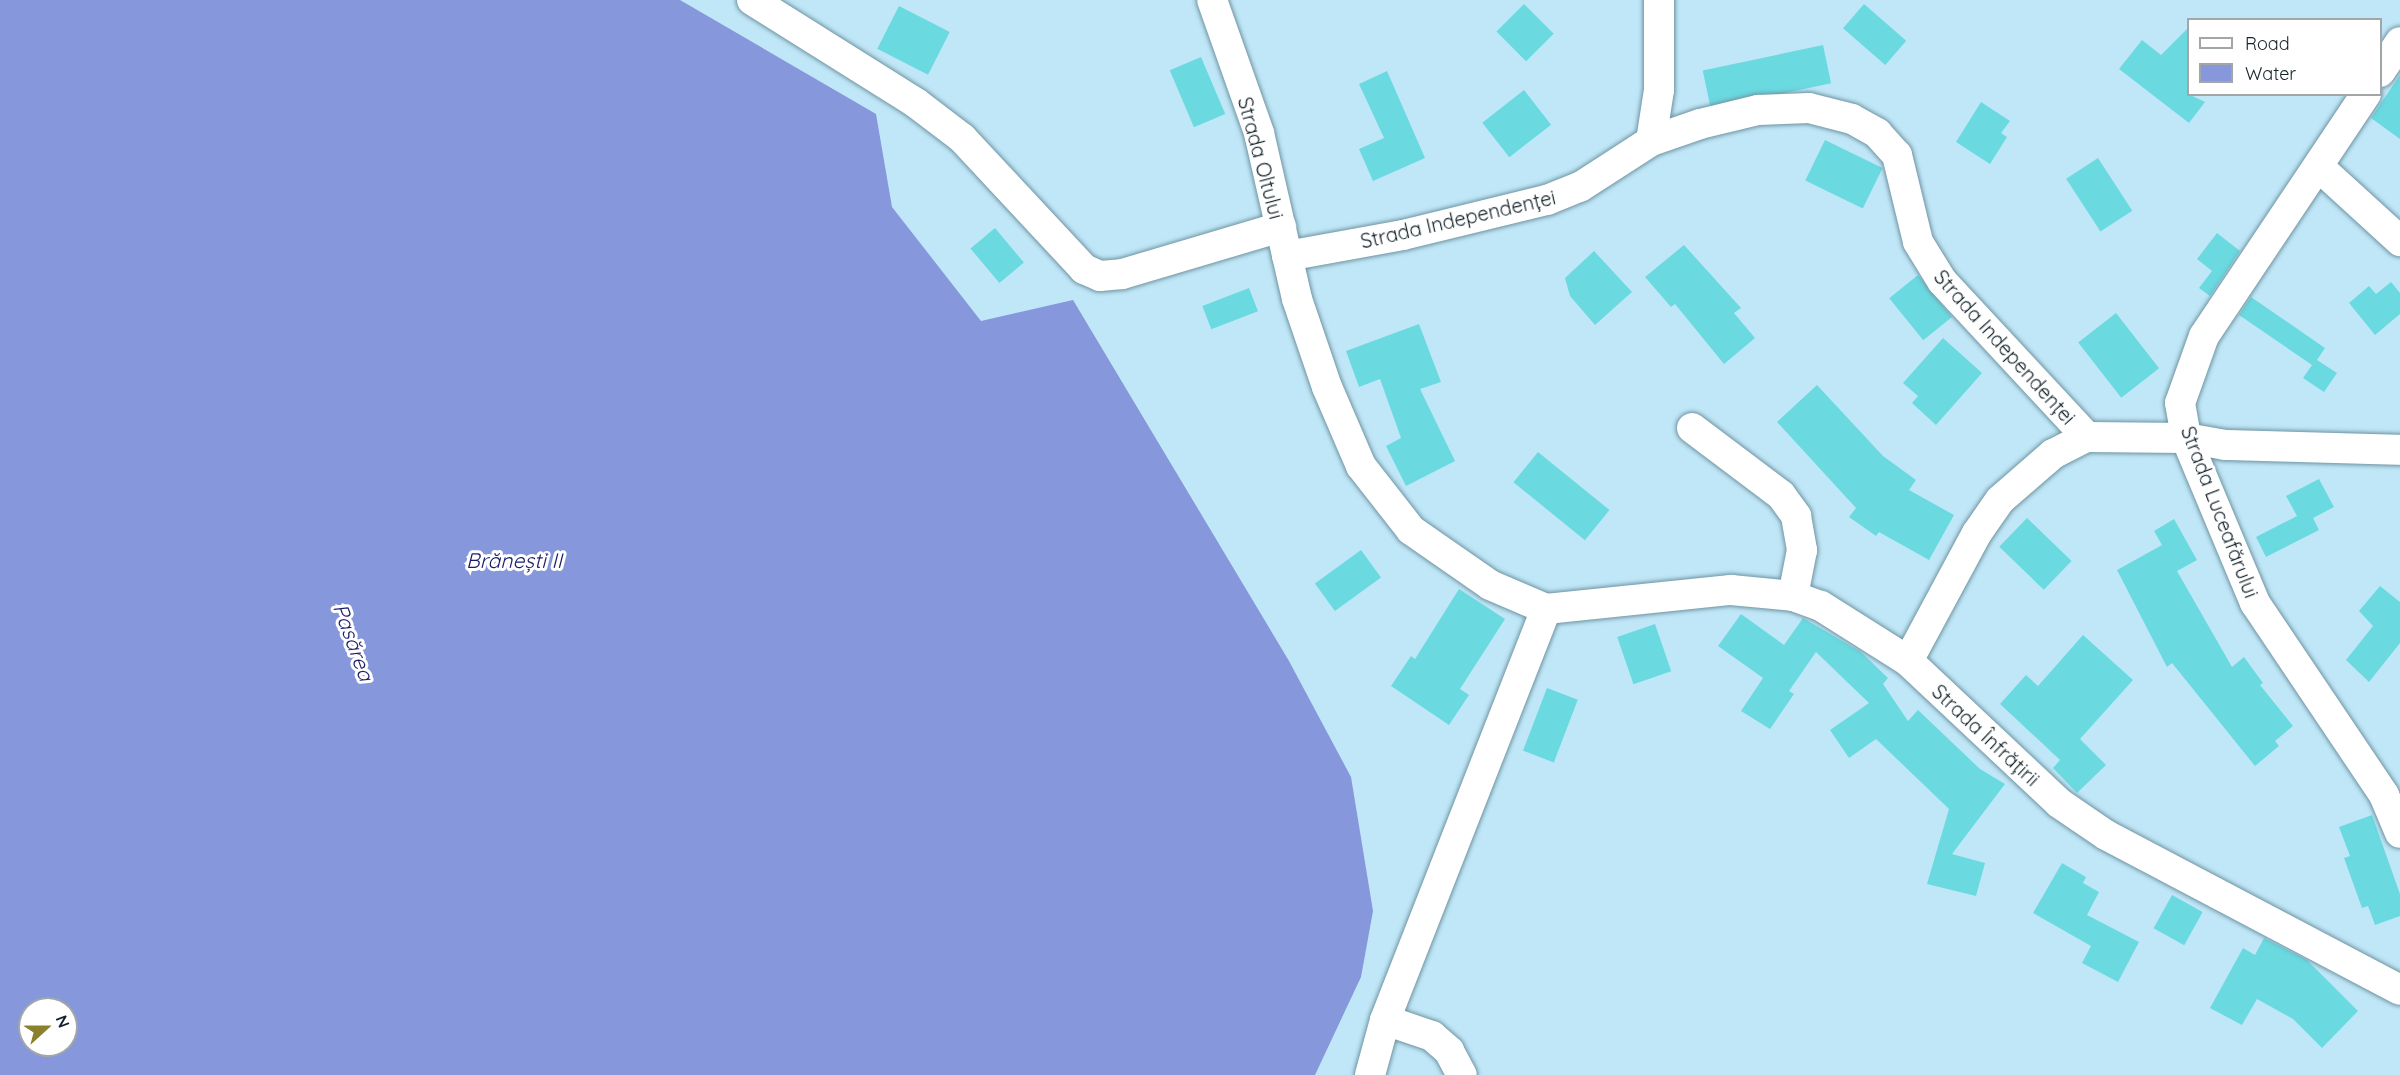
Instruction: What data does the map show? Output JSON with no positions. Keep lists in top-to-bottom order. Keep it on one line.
{"streets":{"street":["Strada Oltului","Strada Independenței","Strada Luceafărului","Strada Înfrățirii"]},"crossings":[["Strada Oltului","Strada Independenței"],["Strada Independenței","Strada Luceafărului"],["Strada Independenței","Strada Înfrățirii"]],"water":["Brănești II","Pasărea"],"legend":["Road","Water"],"north":"right"}
